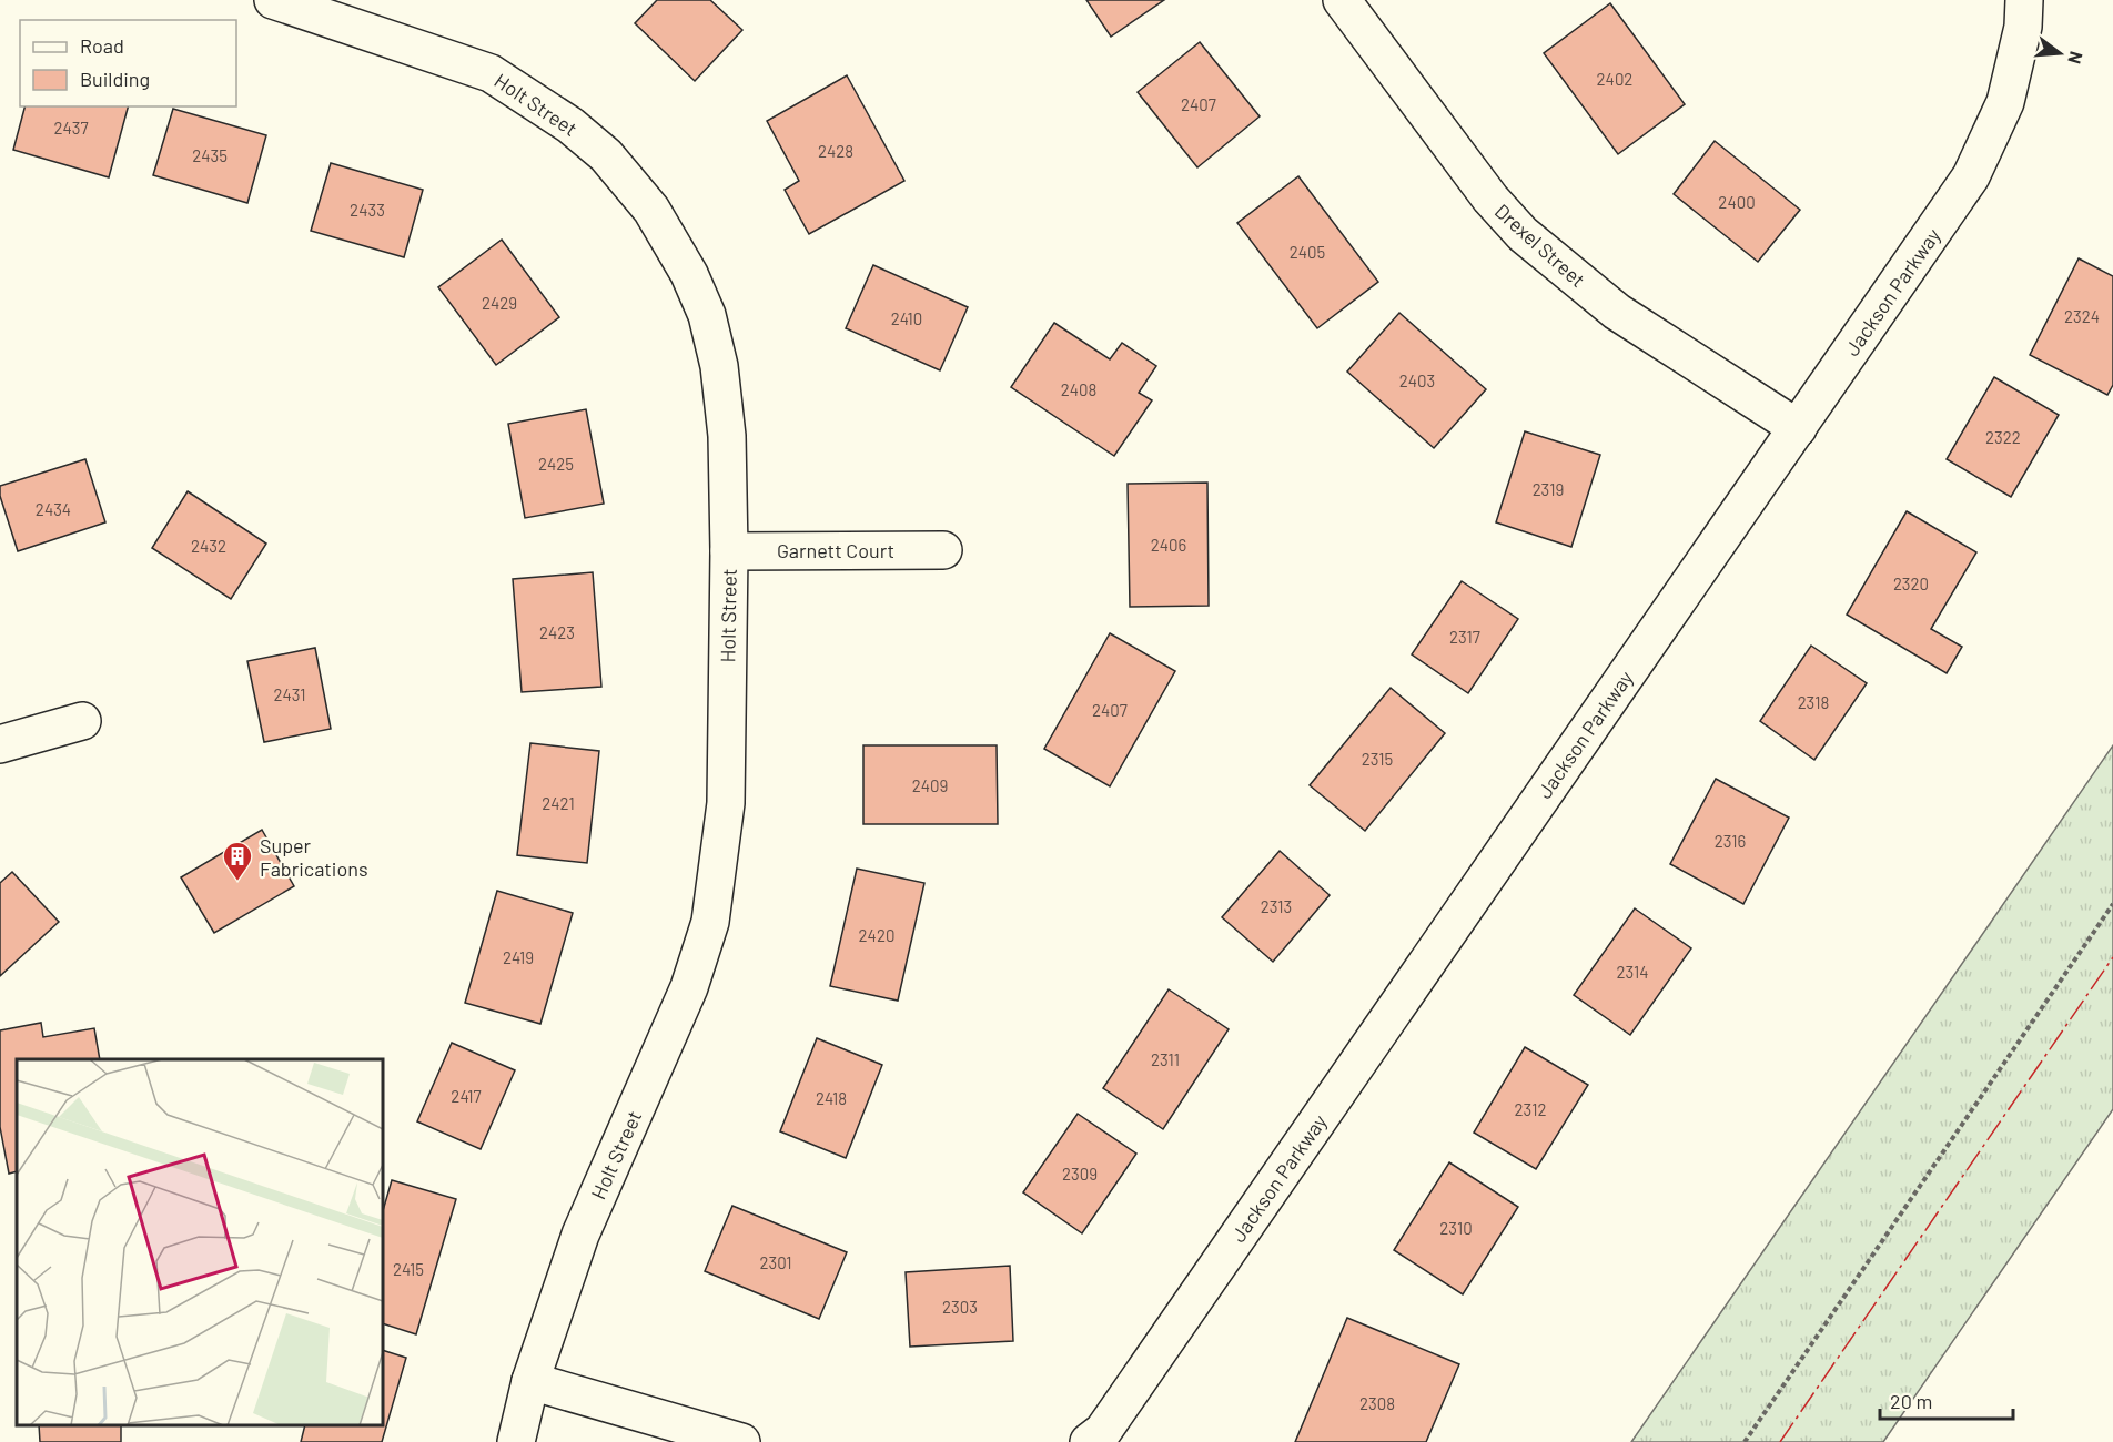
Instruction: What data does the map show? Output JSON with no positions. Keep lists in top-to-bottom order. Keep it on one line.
{"streets":{"street":["Holt Street","Drexel Street","Jackson Parkway","Garnett Court"]},"crossings":[["Holt Street","Garnett Court"],["Drexel Street","Jackson Parkway"]],"places":{"building":["Super Fabrications"]},"house_numbers":["2402","2407","2437","2428","2435","2400","2433","2405","2429","2324","2410","2403","2408","2322","2425","2319","2434","2406","2432","2320","2423","2317","2431","2318","2407","2315","2409","2421","2316","2313","2420","2419","2314","2311","2417","2418","2312","2309","2310","2301","2415","2303","2308"],"legend":["Road","Building"],"scale_bar":"20 m","north":"right"}
